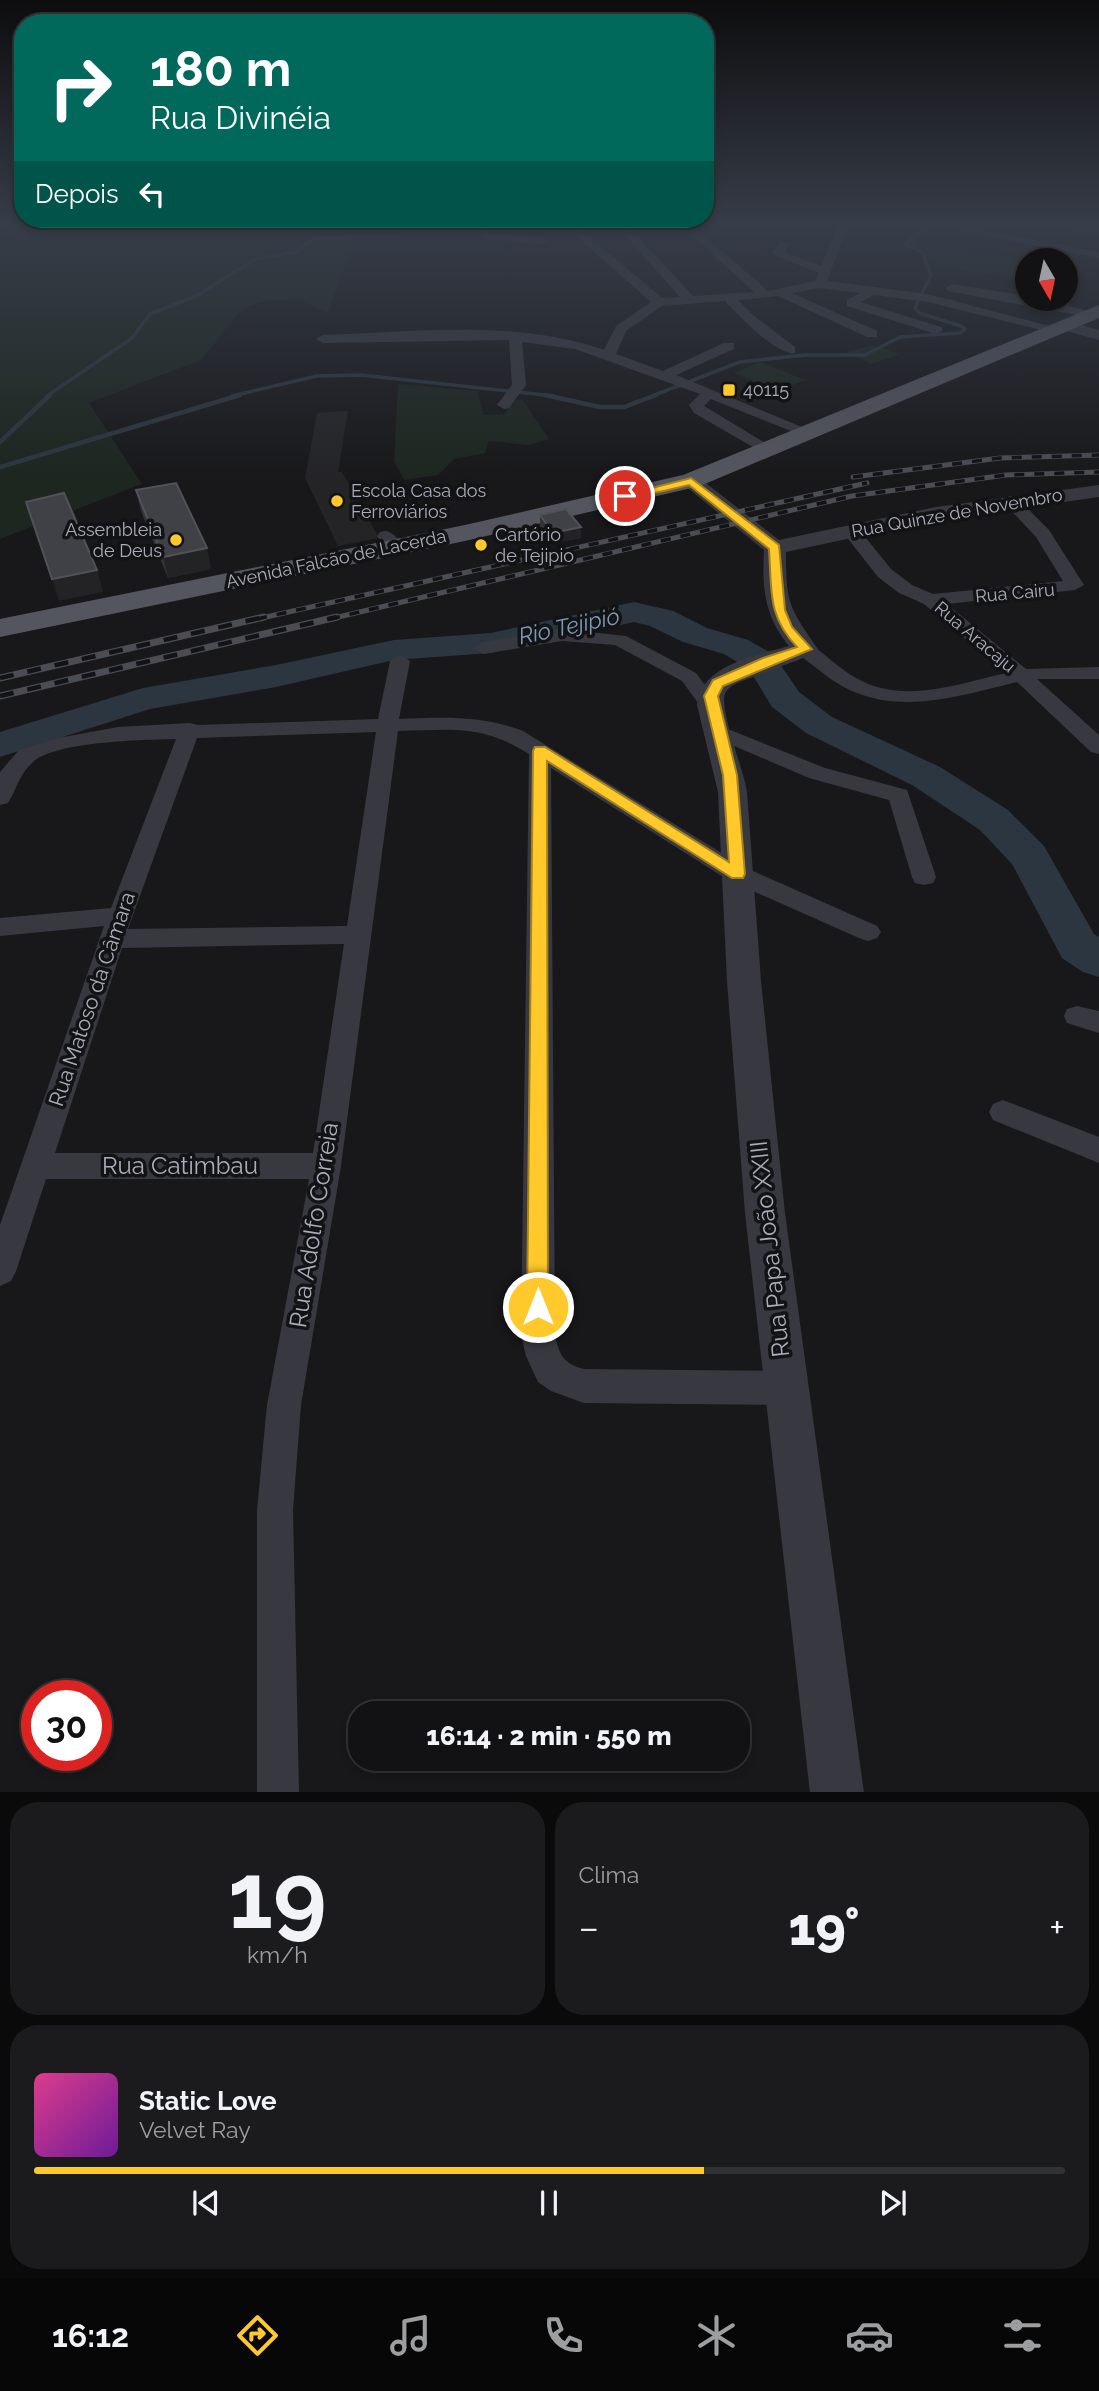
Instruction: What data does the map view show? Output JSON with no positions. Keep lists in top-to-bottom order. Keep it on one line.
{"streets":{"main road":["Avenida Falcão de Lacerda"],"street":["Rua Quinze de Novembro","Rua Cairu","Rua Aracaju","Rua Matoso da Câmara","Rua Catimbau","Rua Adolfo Correia","Rua Papa João XXIII"]},"crossings":[["Rua Quinze de Novembro","Rua Cairu"],["Rua Quinze de Novembro","Rua Aracaju"],["Rua Cairu","Rua Aracaju"],["Rua Matoso da Câmara","Rua Catimbau"],["Rua Catimbau","Rua Adolfo Correia"]],"water":["Rio Tejipió"],"places":{"transit":["40115"],"other":["Escola Casa dos Ferroviários","Assembleia de Deus","Cartório de Tejipio"]},"north":"bottom","page":{"turn":["180 m","Rua Divinéia"],"then":"Depois","limit":"30","trip":"16:14 · 2 min · 550 m","tile":[["19","km/h"],"Clima"],"heat":["−","19°","+"],"song":["Static Love","Velvet Ray"],"tabs":"16:12"}}
